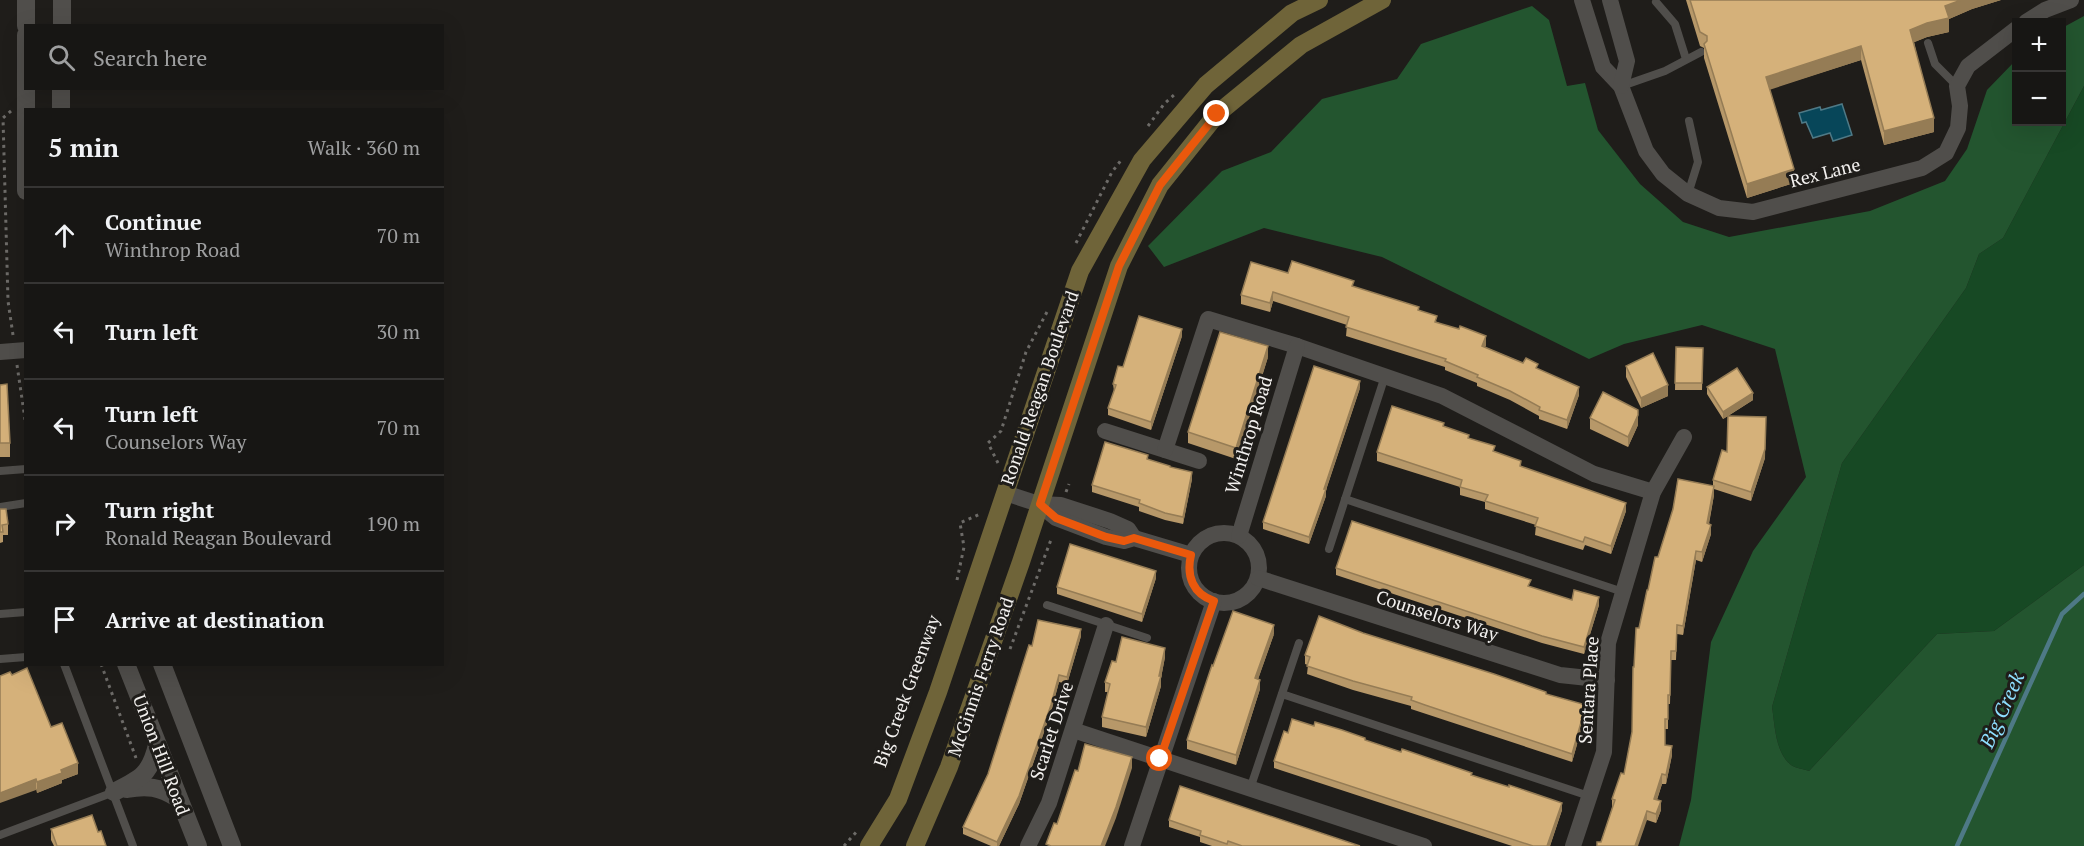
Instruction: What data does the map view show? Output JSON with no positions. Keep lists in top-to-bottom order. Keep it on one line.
{"streets":{"main road":["Ronald Reagan Boulevard","McGinnis Ferry Road"],"street":["Rex Lane","Winthrop Road","Counselors Way","Sentara Place","Scarlet Drive","Union Hill Road"]},"crossings":[["Ronald Reagan Boulevard","McGinnis Ferry Road"],["Winthrop Road","Counselors Way"],["Counselors Way","Sentara Place"]],"water":["Big Creek"],"page":{"map_buttons":["+","−"],"search":"Search here","heading":["5 min","Walk · 360 m"],"list":[["Continue","Winthrop Road","70 m"],["Turn left","30 m"],["Turn left","Counselors Way","70 m"],["Turn right","Ronald Reagan Boulevard","190 m"],"Arrive at destination"]}}
